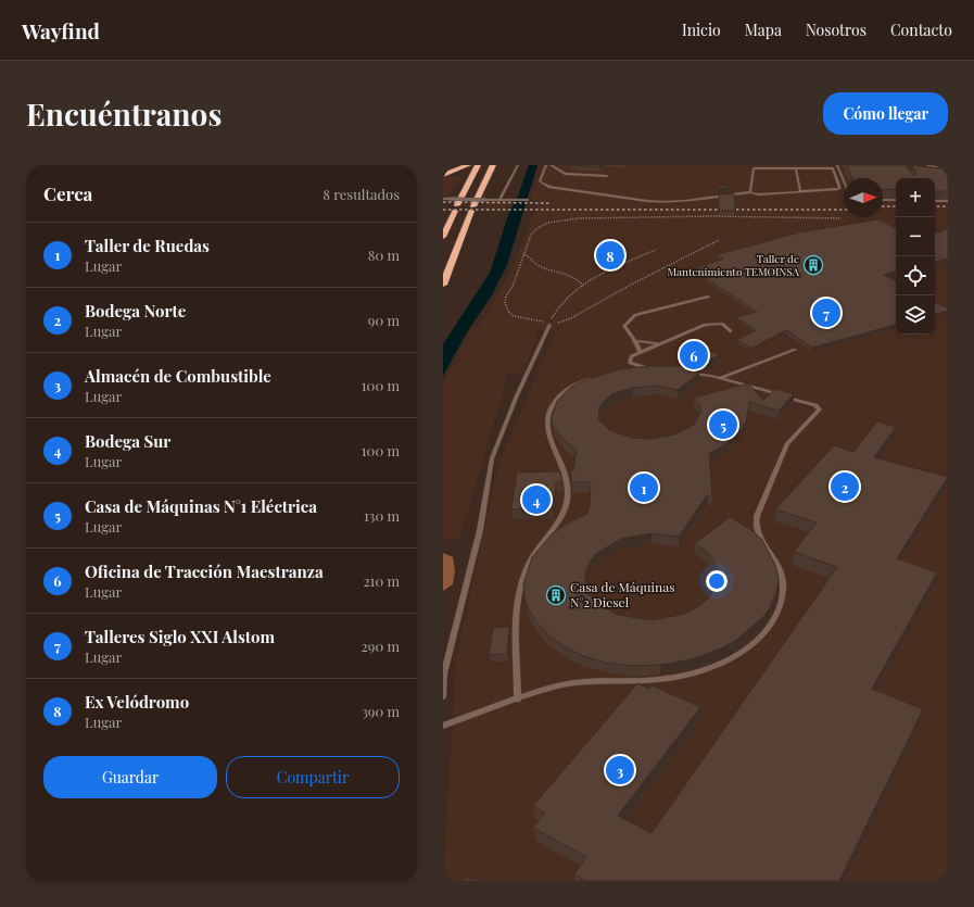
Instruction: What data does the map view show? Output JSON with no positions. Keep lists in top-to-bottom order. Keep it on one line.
{"places":{"building":["Taller de Mantenimiento TEMOINSA","Casa de Máquinas N°2 Diesel"]},"north":"right","page":{"header":"Wayfind","nav":["Inicio","Mapa","Nosotros","Contacto"],"buttons":["Cómo llegar",["Guardar","Compartir"]],"title":"Encuéntranos","heading":["Cerca","8 resultados"],"map_buttons":["+","−"],"list":[{"mark":"1","name":"Taller de Ruedas","note":"Lugar","value":"80 m"},{"mark":"2","name":"Bodega Norte","note":"Lugar","value":"90 m"},{"mark":"3","name":"Almacén de Combustible","note":"Lugar","value":"100 m"},{"mark":"4","name":"Bodega Sur","note":"Lugar","value":"100 m"},{"mark":"5","name":"Casa de Máquinas N°1 Eléctrica","note":"Lugar","value":"130 m"},{"mark":"6","name":"Oficina de Tracción Maestranza","note":"Lugar","value":"210 m"},{"mark":"7","name":"Talleres Siglo XXI Alstom","note":"Lugar","value":"290 m"},{"mark":"8","name":"Ex Velódromo","note":"Lugar","value":"390 m"}],"pins":["8","7","6","5","2","1","4","3"]}}
